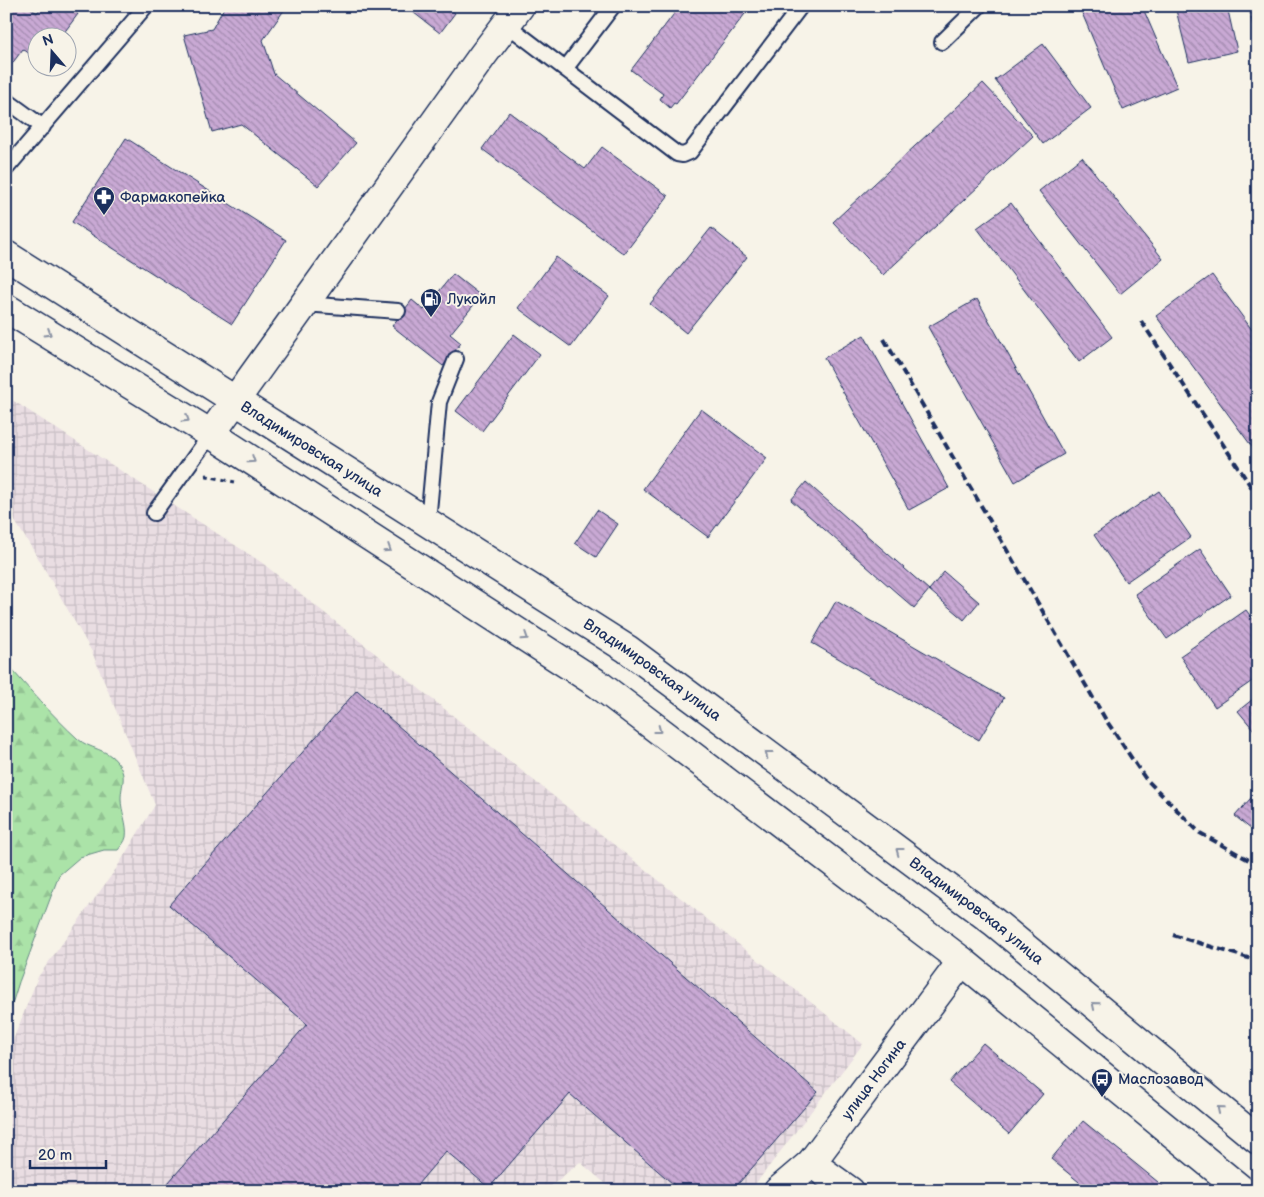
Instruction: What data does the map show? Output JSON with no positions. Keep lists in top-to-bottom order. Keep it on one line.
{"streets":{"main road":["Владимировская улица","улица Ногина"]},"places":{"pharmacy":["Фармакопейка"],"fuel station":["Лукойл"],"bus stop":["Маслозавод"]},"scale_bar":"20 m","north":"top"}
